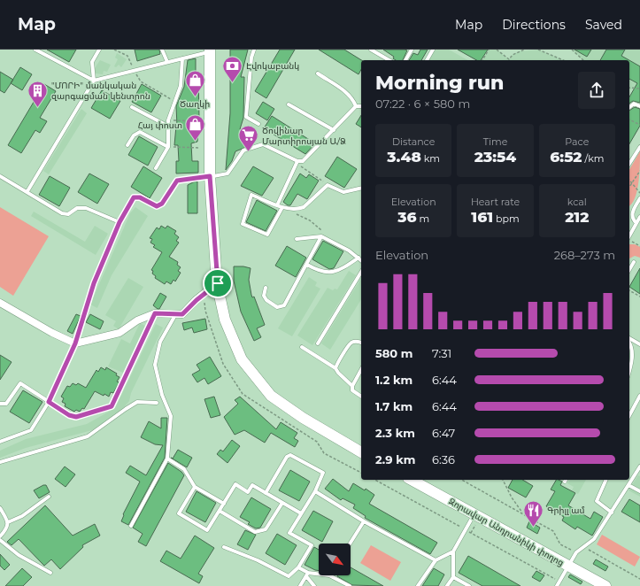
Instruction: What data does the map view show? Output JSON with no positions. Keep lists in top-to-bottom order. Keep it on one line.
{"streets":{"main road":["Զորավար Անդրանիկի փողոց"]},"places":{"bank":["Էվոկաբանկ"],"shop":["Ծաղկի","Հայ փոստ"],"building":["\"ՄՈՐԻ\" մանկական զարգացման կենտրոն"],"supermarket":["Ծովինար Մարտիրոսյան Ա/Ձ"],"restaurant":["Գրիլլ ամ"]},"north":"bottom right","page":{"header":"Map","nav":["Map","Directions","Saved"],"heading":["Morning run","07:22 · 6 × 580 m"],"stats":[["Distance","3.48 km"],["Time","23:54"],["Pace","6:52 /km"],["Elevation","36 m"],["Heart rate","161 bpm"],["kcal","212"]],"chart":["Elevation","268–273 m"],"list":[{"name":"580 m","note":"7:31"},{"name":"1.2 km","note":"6:44"},{"name":"1.7 km","note":"6:44"},{"name":"2.3 km","note":"6:47"},{"name":"2.9 km","note":"6:36"}]}}
